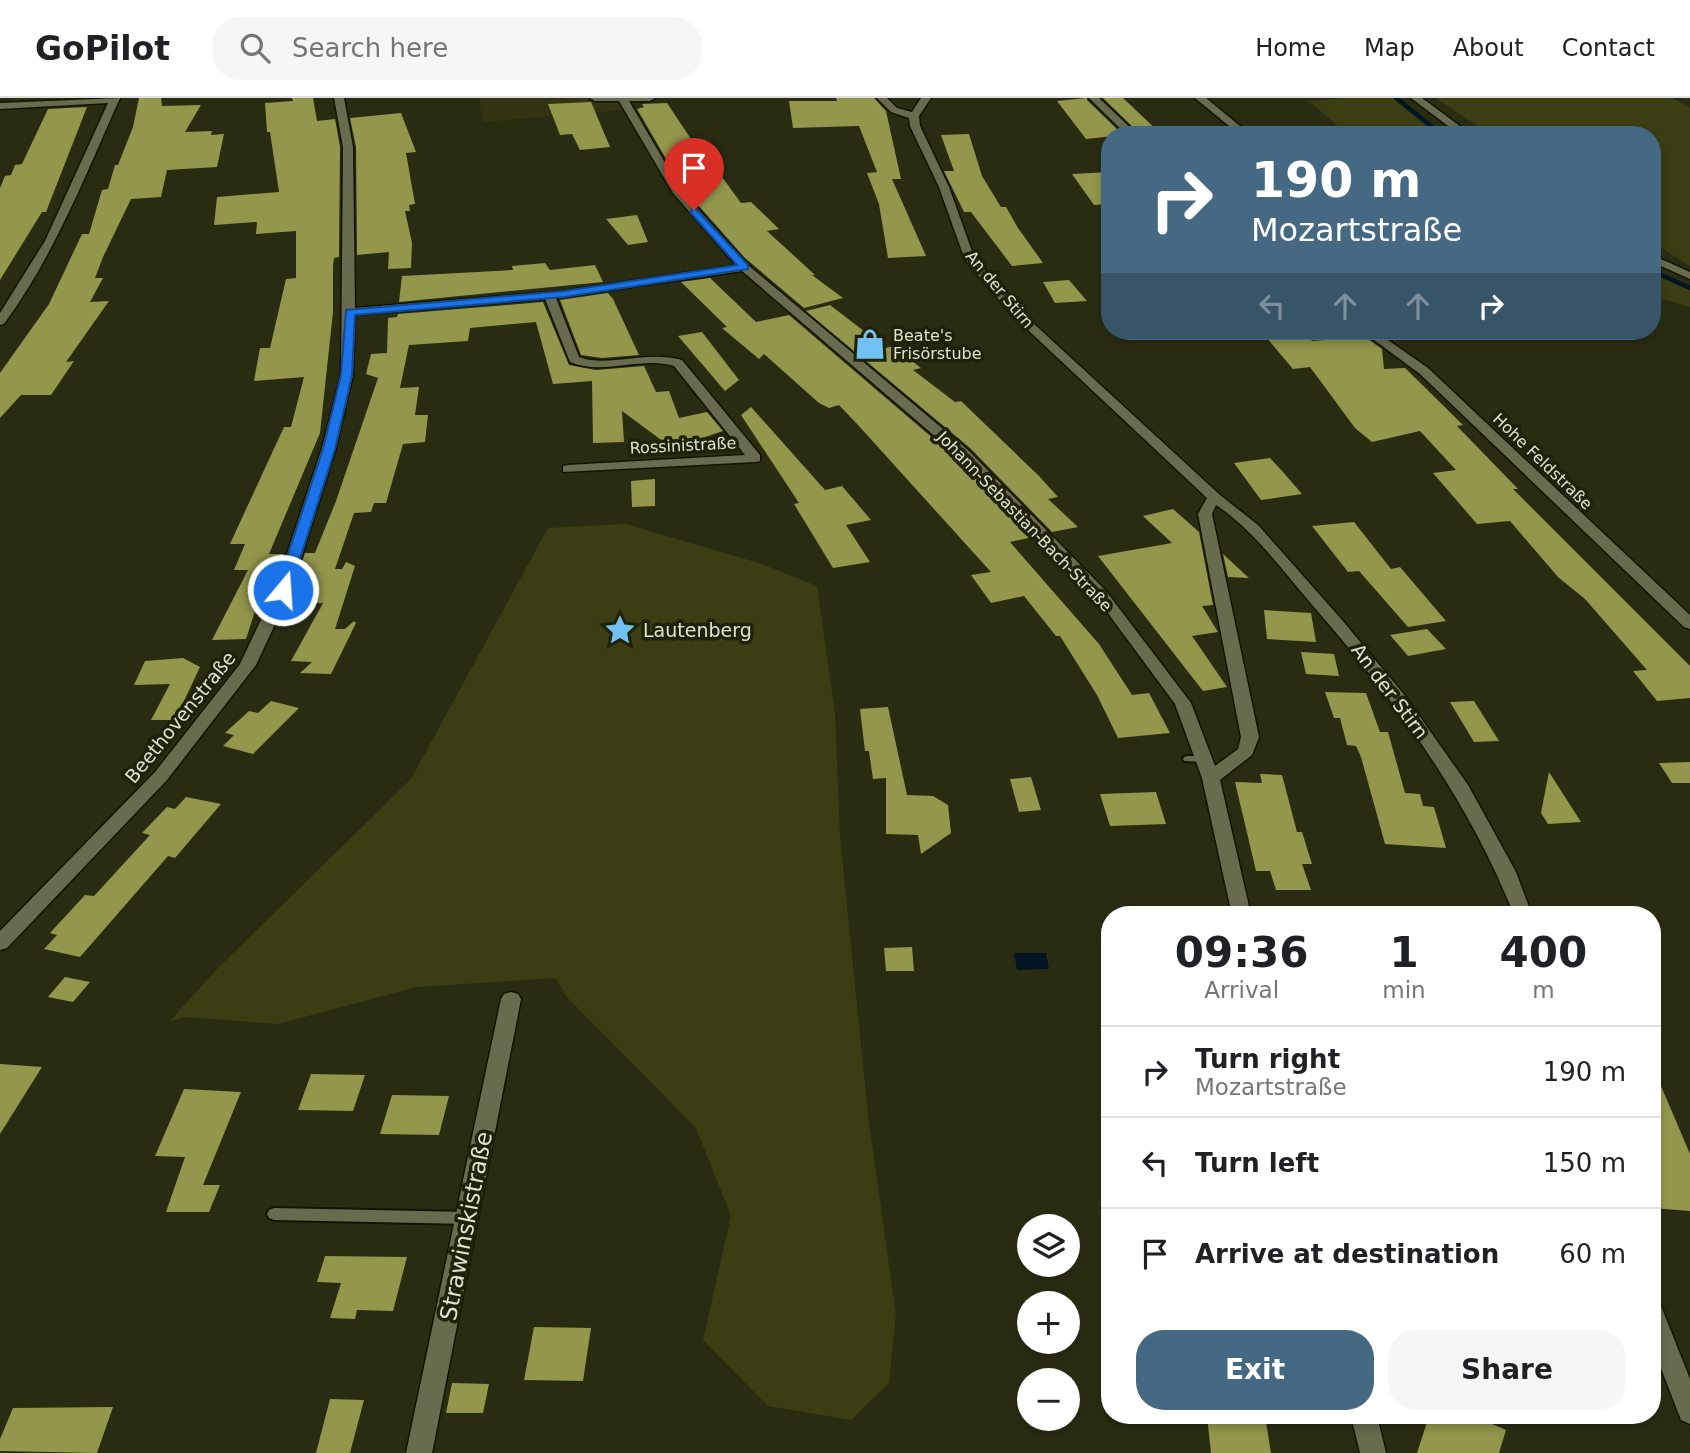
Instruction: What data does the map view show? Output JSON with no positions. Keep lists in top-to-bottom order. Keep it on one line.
{"streets":{"street":["An der Stirn","Rossinistraße","Hohe Feldstraße","Johann-Sebastian-Bach-Straße","Beethovenstraße","Strawinskistraße"]},"places":{"shop":["Beate's Frisörstube"],"place":["Lautenberg"]},"page":{"header":"GoPilot","search":"Search here","nav":["Home","Map","About","Contact"],"turn":["190 m","Mozartstraße"],"eta":["09:36","Arrival","1","min","400","m"],"list":[{"name":"Turn right","note":"Mozartstraße","value":"190 m"},{"name":"Turn left","value":"150 m"},{"name":"Arrive at destination","value":"60 m"}],"map_buttons":["+","−"],"buttons":["Exit","Share"]}}
